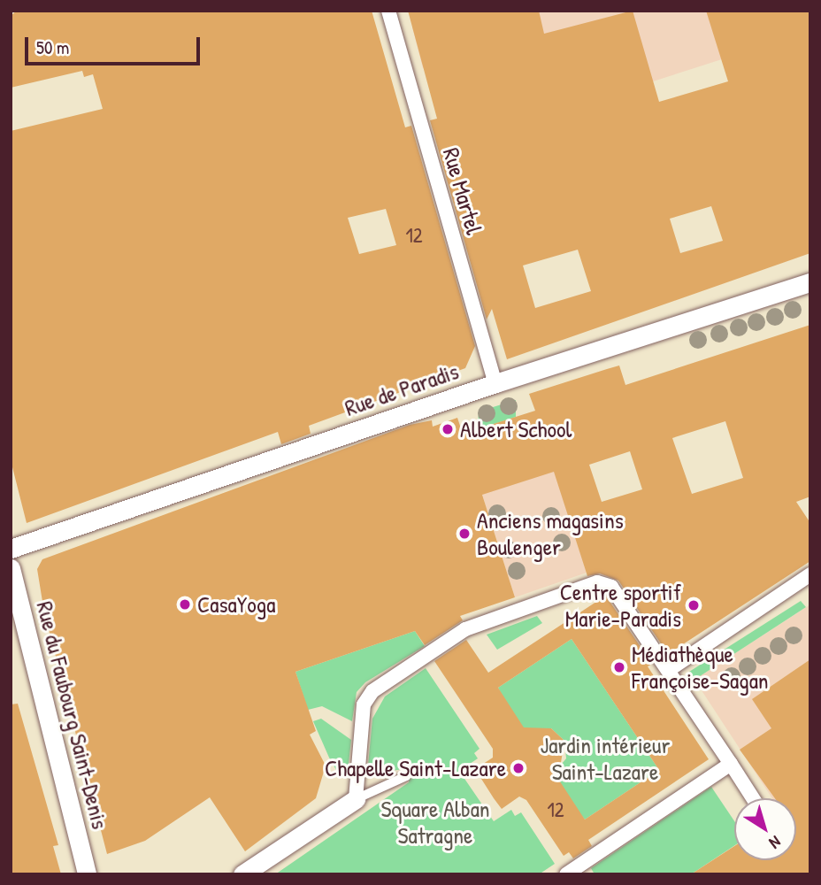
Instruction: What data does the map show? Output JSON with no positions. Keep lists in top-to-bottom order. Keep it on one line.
{"streets":{"street":["Rue Martel","Rue de Paradis","Rue du Faubourg Saint-Denis"]},"crossings":[["Rue Martel","Rue de Paradis"]],"parks":["Jardin intérieur Saint-Lazare","Square Alban Satragne"],"places":["Albert School","Anciens magasins Boulenger","CasaYoga","Centre sportif Marie-Paradis","Médiathèque Françoise-Sagan","Chapelle Saint-Lazare"],"house_numbers":["12","12"],"scale_bar":"50 m","north":"bottom right"}
